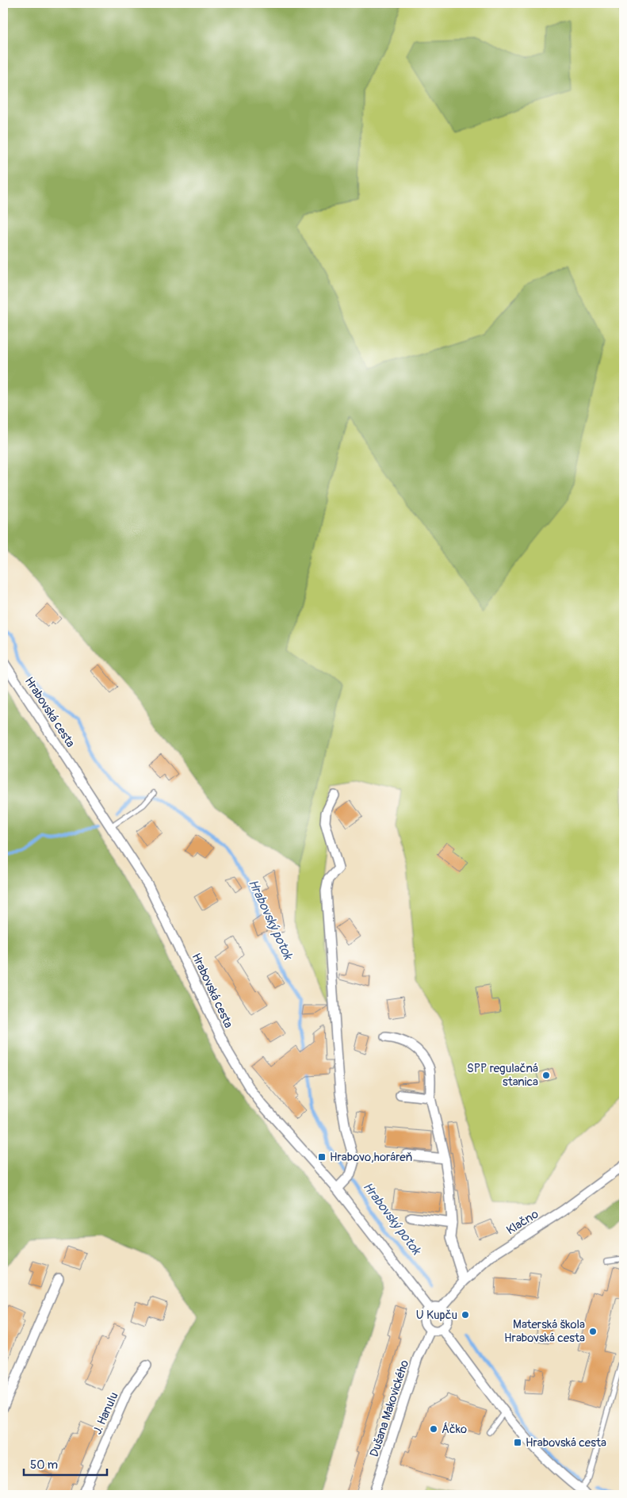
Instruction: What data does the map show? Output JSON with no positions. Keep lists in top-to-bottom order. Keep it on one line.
{"streets":{"street":["Hrabovská cesta","Klačno","Dušana Makovického","J. Hanulu"]},"crossings":[["Hrabovská cesta","Klačno"],["Hrabovská cesta","Dušana Makovického"],["Klačno","Dušana Makovického"]],"water":["Hrabovský potok"],"places":{"other":["SPP regulačná stanica","U Kupču","Materská škola Hrabovská cesta","Áčko"],"transit":["Hrabovo,horáreň","Hrabovská cesta"]},"scale_bar":"50 m"}
